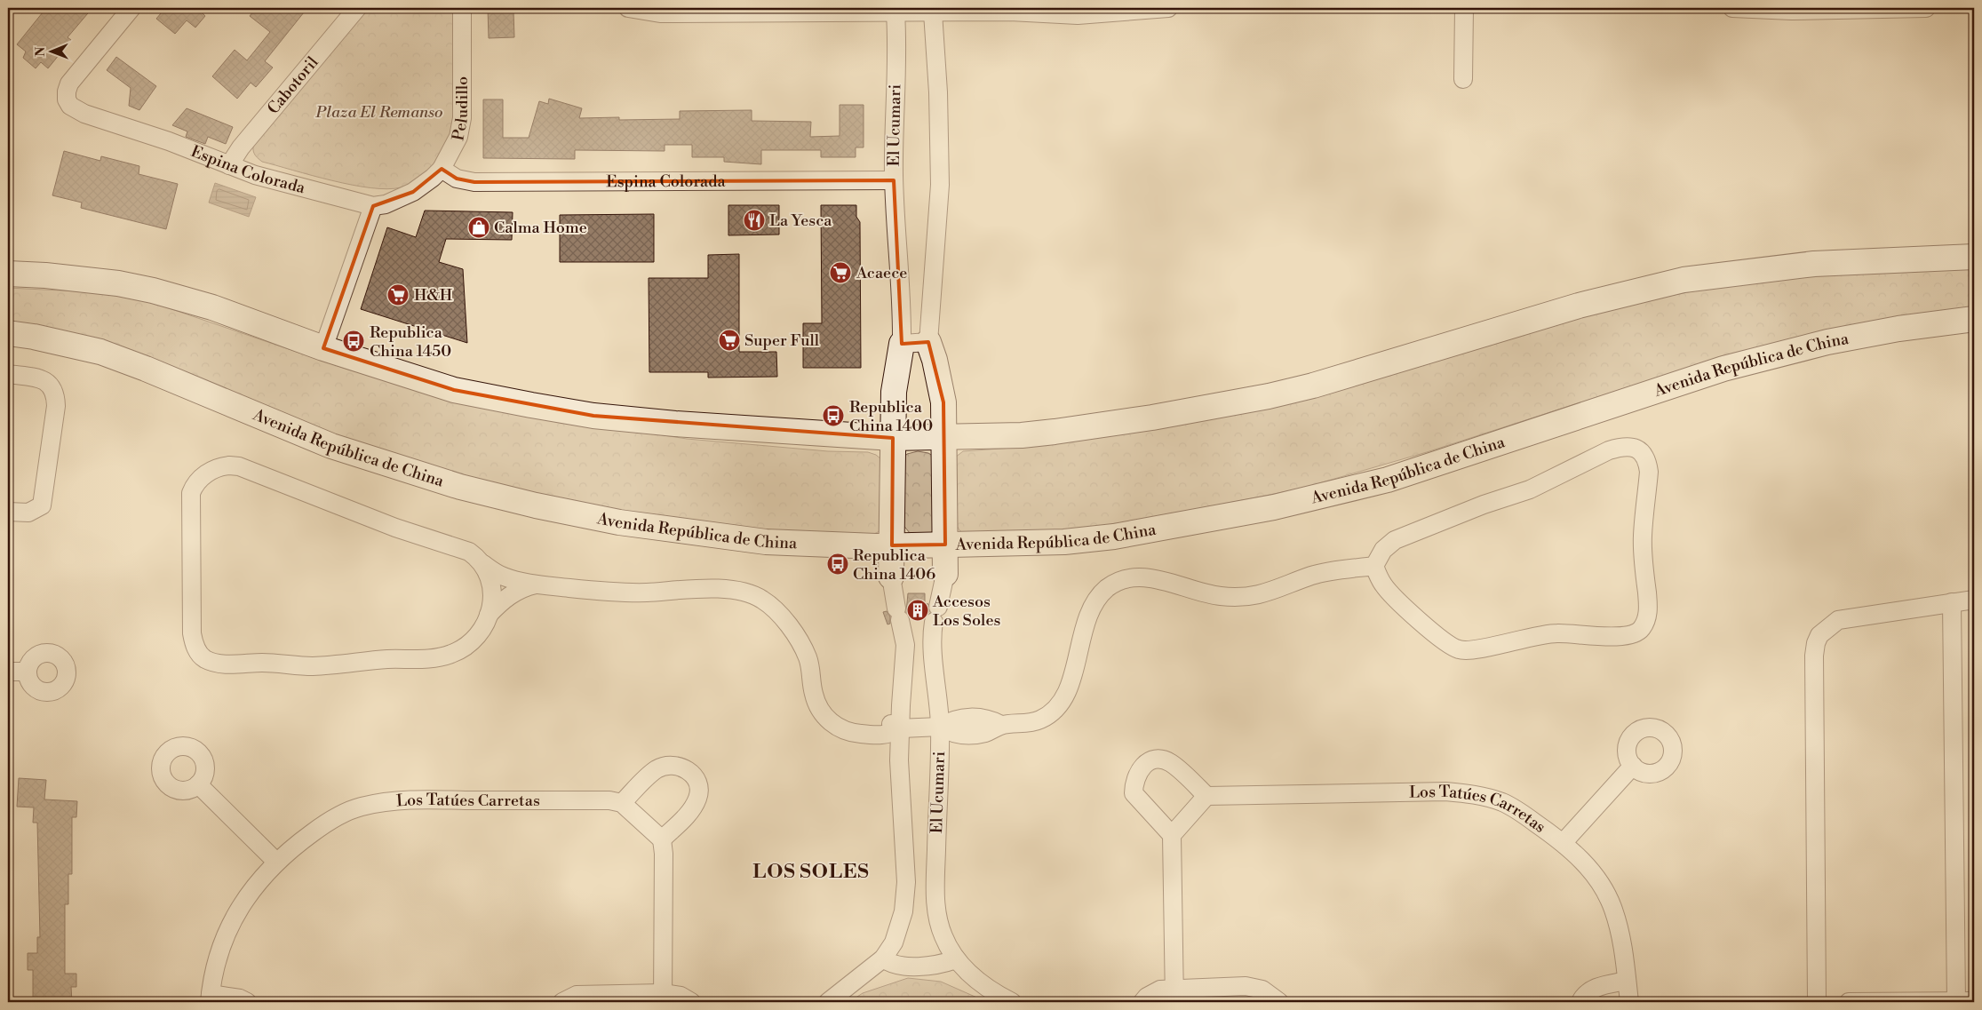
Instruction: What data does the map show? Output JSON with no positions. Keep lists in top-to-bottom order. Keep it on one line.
{"streets":{"main road":["Avenida República de China"],"street":["Cabotoril","Peludillo","El Ucumari","Espina Colorada","Los Tatúes Carretas"]},"crossings":[["Cabotoril","Espina Colorada"],["Peludillo","Espina Colorada"],["El Ucumari","Espina Colorada"]],"districts":["LOS SOLES"],"parks":["Plaza El Remanso"],"places":{"restaurant":["La Yesca"],"shop":["Calma Home"],"supermarket":["Acaece","H&H","Super Full"],"bus stop":["Republica China 1450","Republica China 1400","Republica China 1406"],"building":["Accesos Los Soles"]},"north":"left"}
